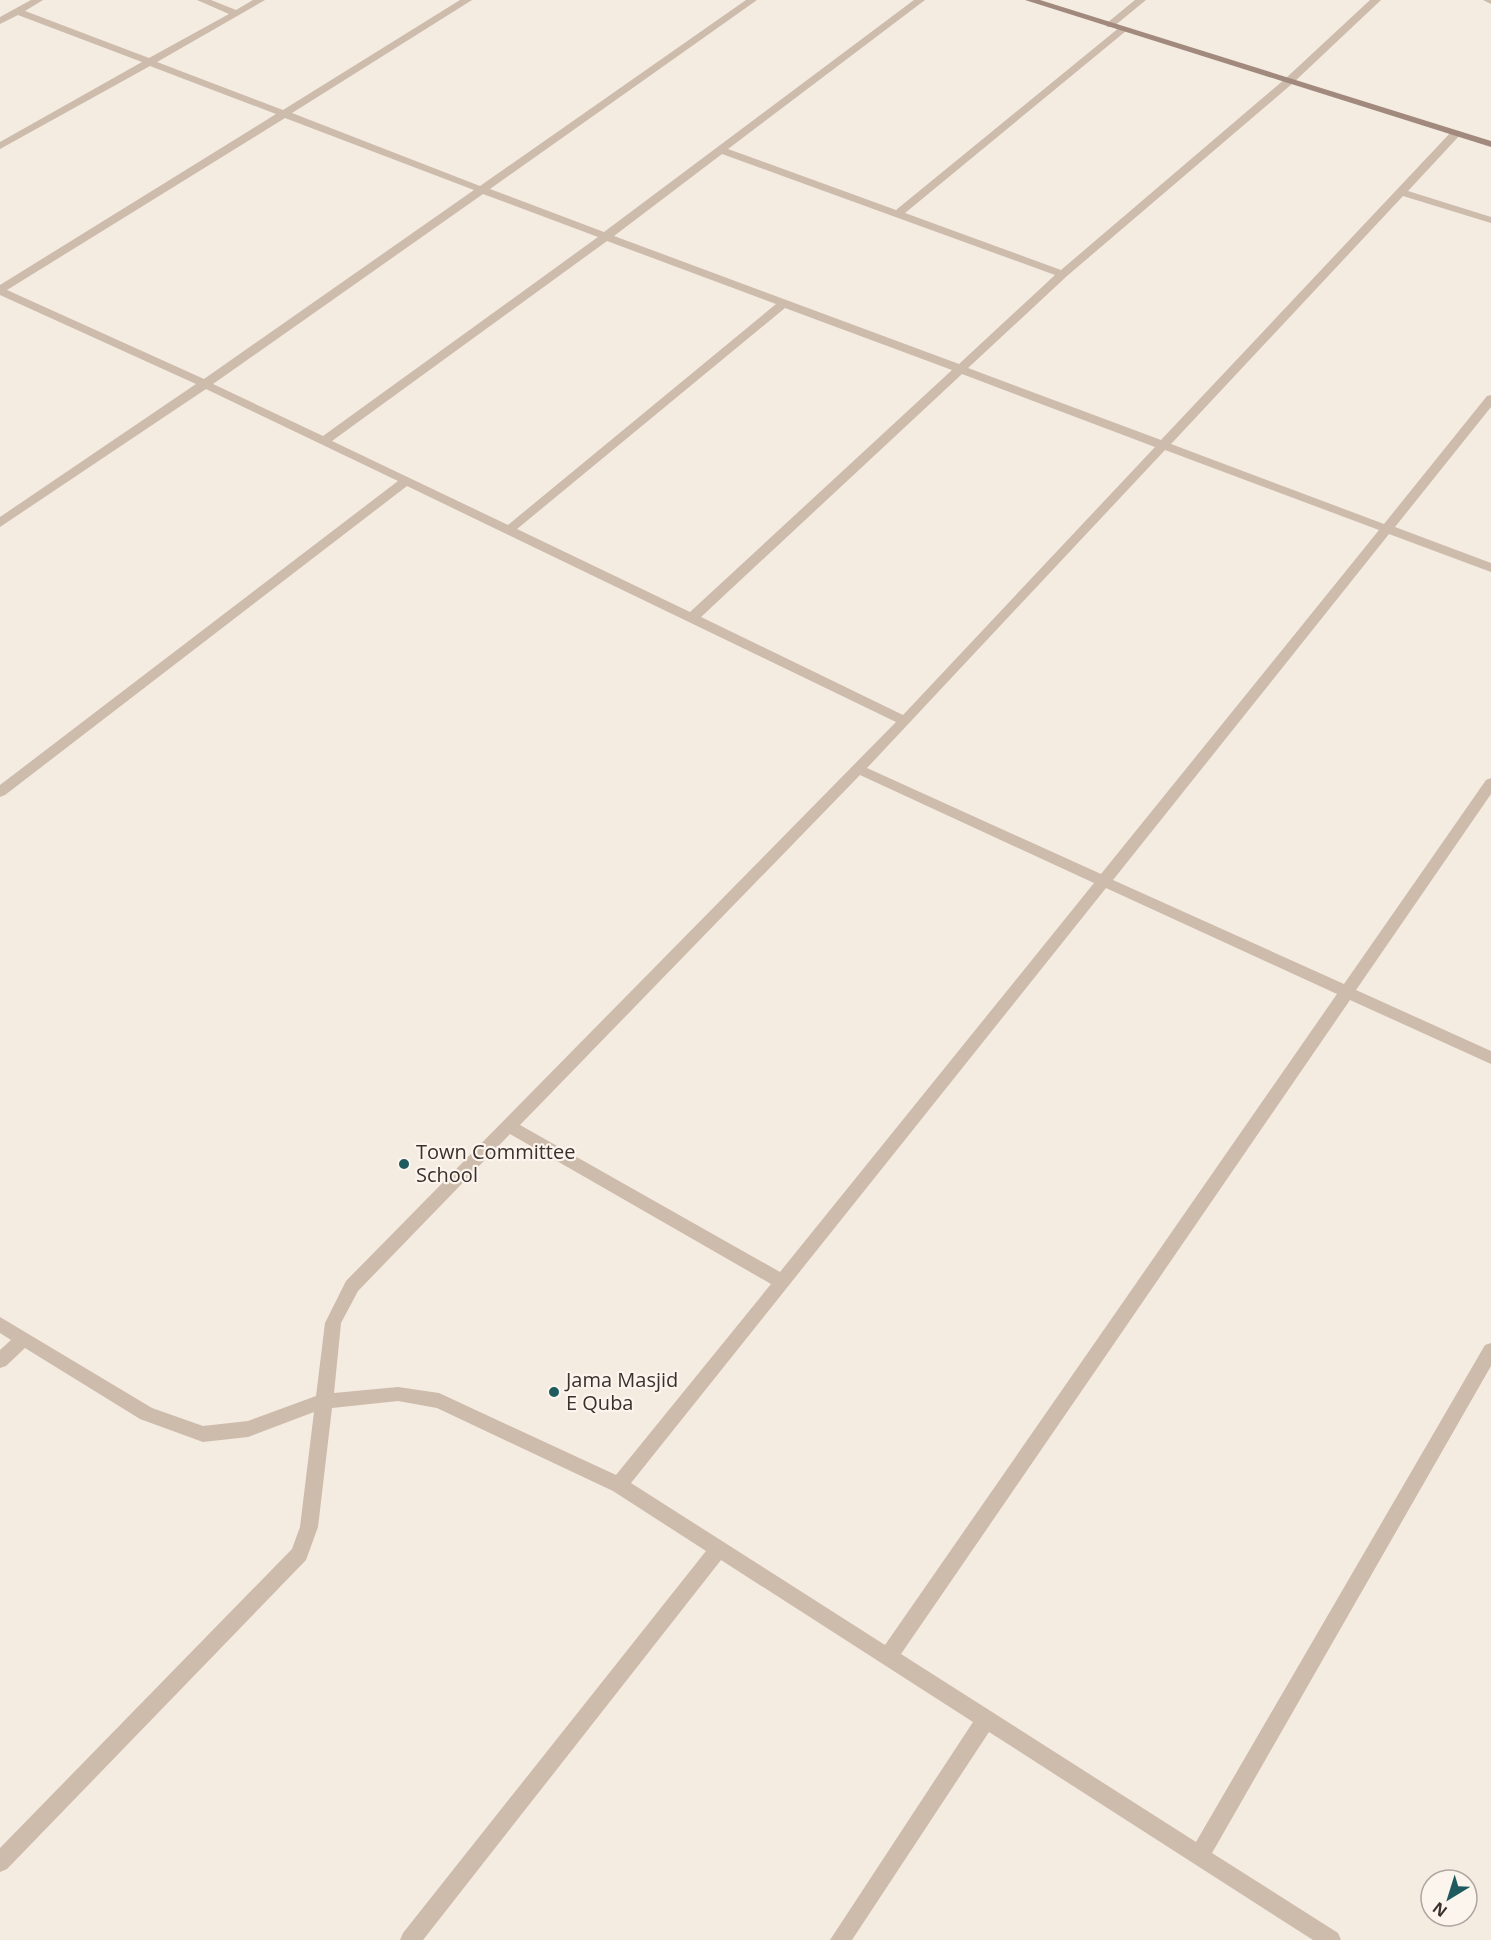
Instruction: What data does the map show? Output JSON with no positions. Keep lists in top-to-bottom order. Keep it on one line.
{"places":["Town Committee School","Jama Masjid E Quba"],"north":"bottom left"}
